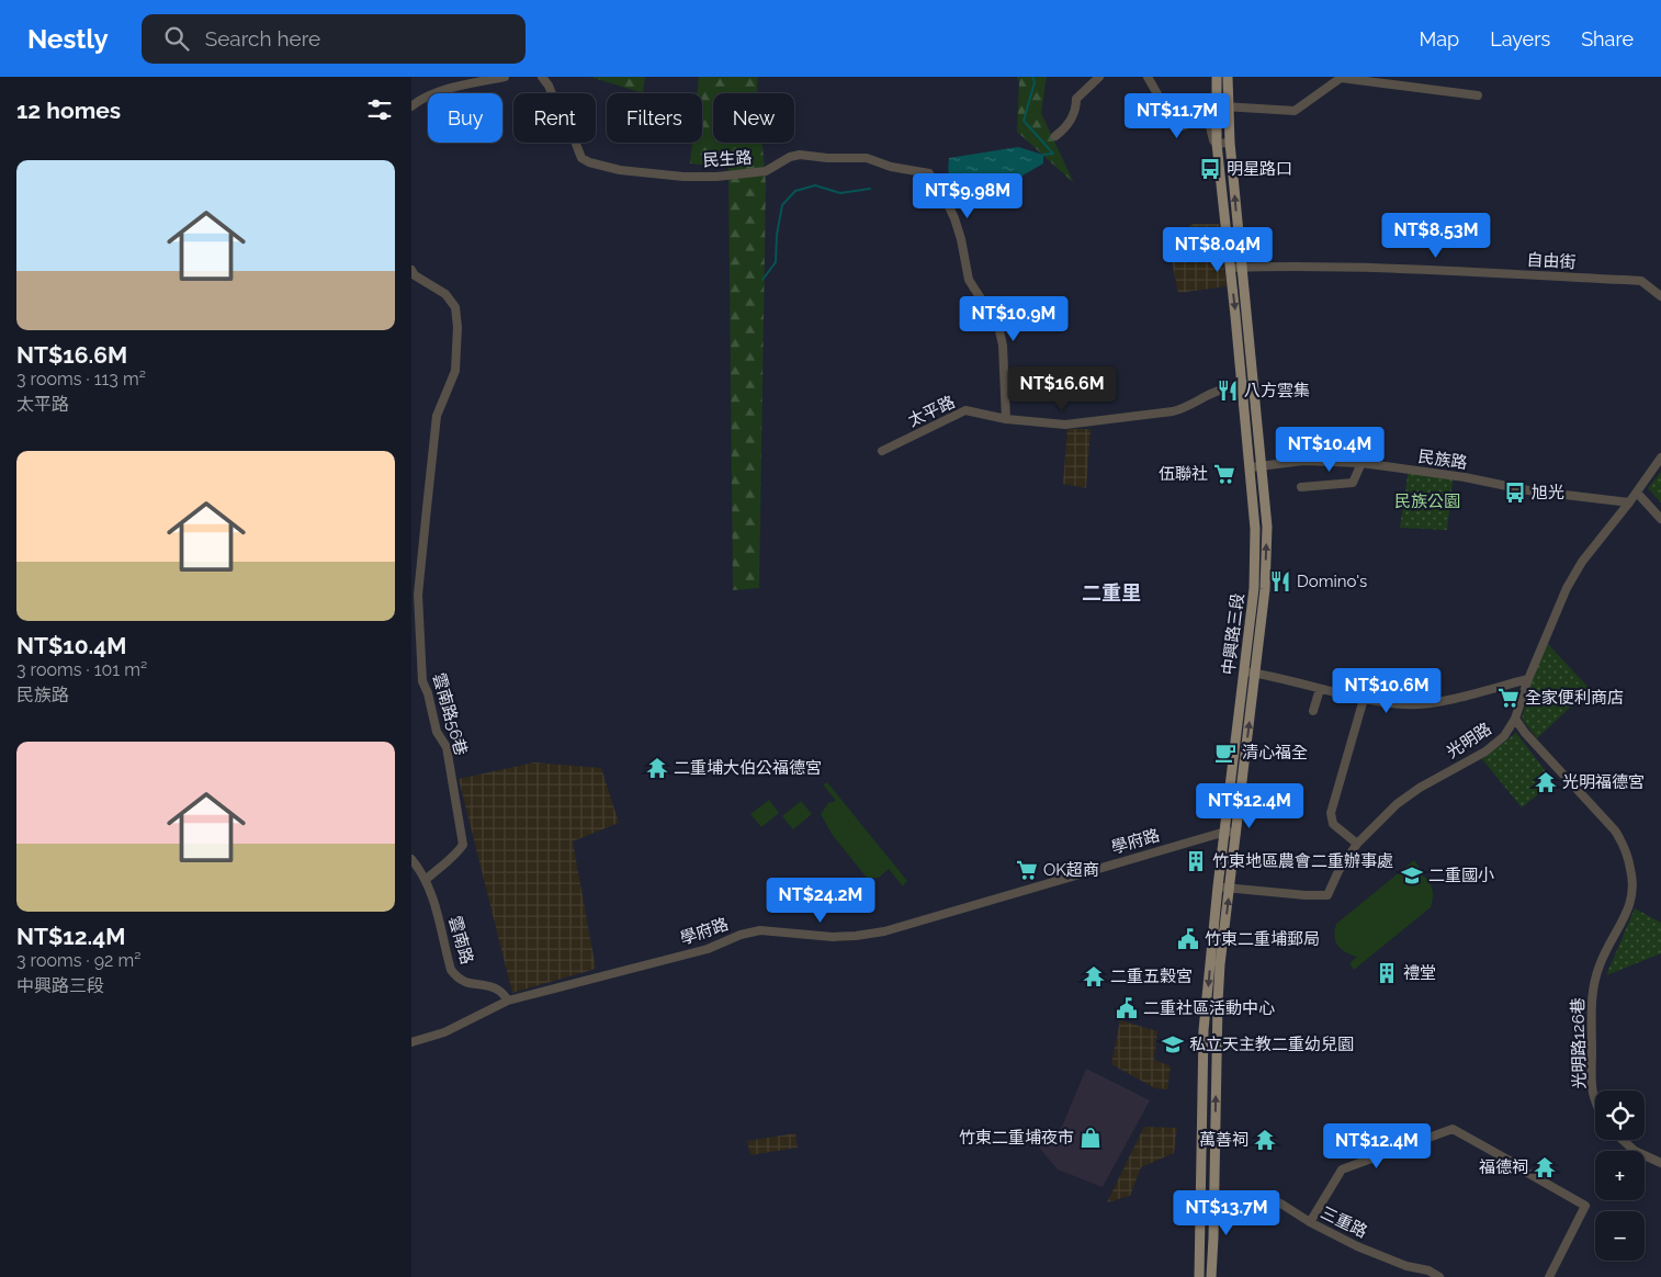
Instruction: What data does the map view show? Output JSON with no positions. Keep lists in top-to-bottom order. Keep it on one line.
{"streets":{"main road":["中興路三段"],"street":["民生路","自由街","太平路","民族路","雲南路56巷","光明路","學府路","雲南路","光明路126巷","三重路"]},"crossings":[["民生路","太平路"],["自由街","中興路三段"],["太平路","中興路三段"],["民族路","中興路三段"],["民族路","光明路"],["中興路三段","光明路"],["中興路三段","學府路"],["中興路三段","三重路"],["雲南路56巷","雲南路"],["光明路","光明路126巷"],["學府路","雲南路"]],"districts":["二重里"],"parks":["民族公園"],"places":{"bus stop":["明星路口","旭光"],"restaurant":["八方雲集","Domino's"],"supermarket":["伍聯社","全家便利商店","OK超商"],"cafe":["清心福全"],"temple":["二重埔大伯公福德宮","光明福德宮","二重五穀宮","萬善祠","福德祠"],"building":["竹東地區農會二重辦事處","禮堂"],"school or university":["二重國小","私立天主教二重幼兒園"],"public building":["竹東二重埔郵局","二重社區活動中心"],"shop":["竹東二重埔夜市"]},"page":{"header":"Nestly","search":"Search here","nav":["Map","Layers","Share"],"heading":"12 homes","price":["NT$11.7M","NT$9.98M","NT$8.53M","NT$8.04M","NT$10.9M","NT$16.6M","NT$10.4M","NT$10.6M","NT$12.4M","NT$24.2M","NT$12.4M","NT$13.7M"],"chip":["Buy","Rent","Filters","New"],"list":[{"name":"NT$16.6M","note":"3 rooms · 113 m² · 太平路"},{"name":"NT$10.4M","note":"3 rooms · 101 m² · 民族路"},{"name":"NT$12.4M","note":"3 rooms · 92 m² · 中興路三段"}],"map_buttons":["+","−"]}}
